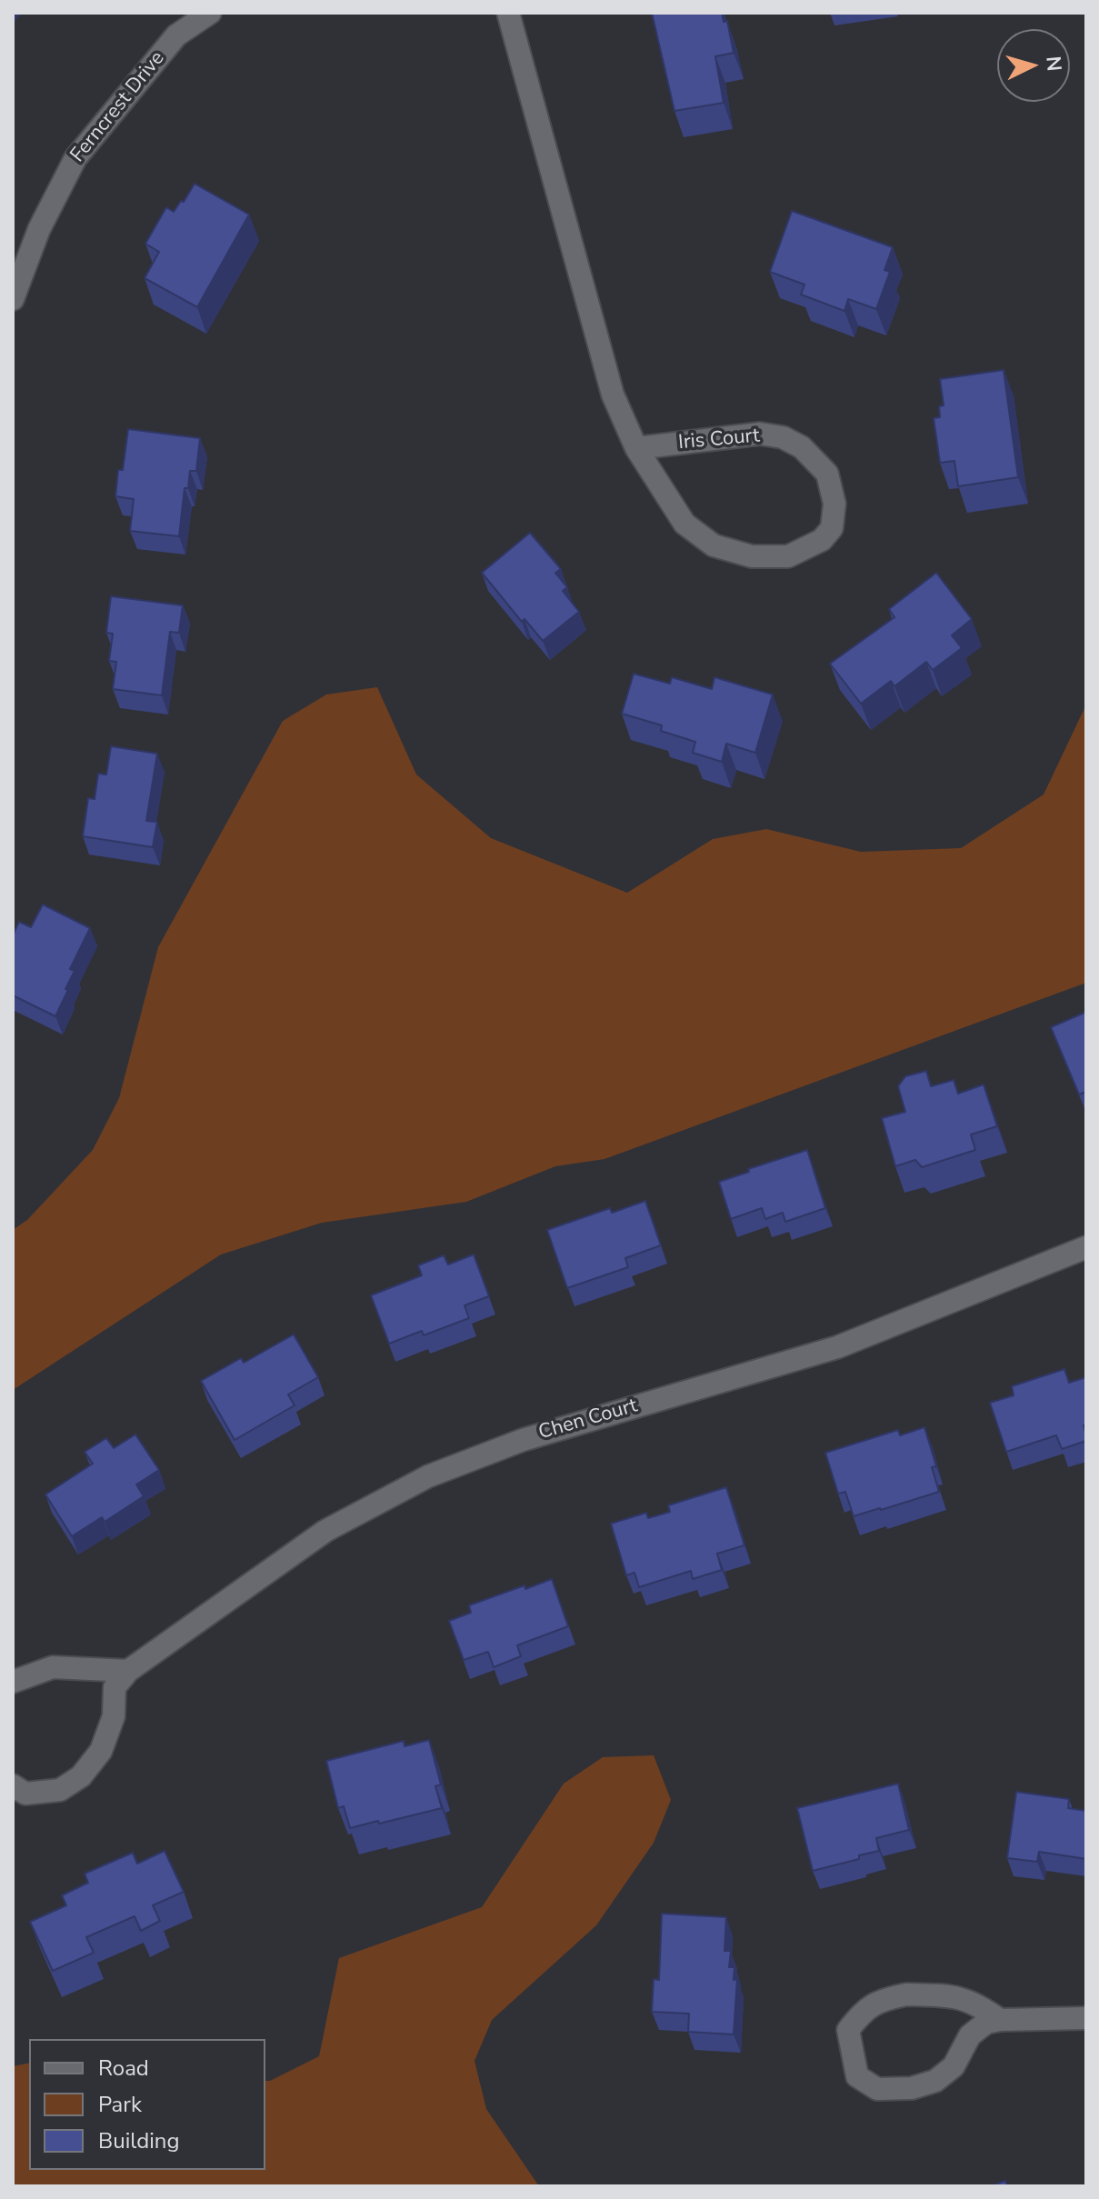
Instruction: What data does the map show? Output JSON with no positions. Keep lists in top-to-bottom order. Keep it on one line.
{"streets":{"street":["Ferncrest Drive","Iris Court","Chen Court"]},"legend":["Road","Park","Building"],"north":"right"}
